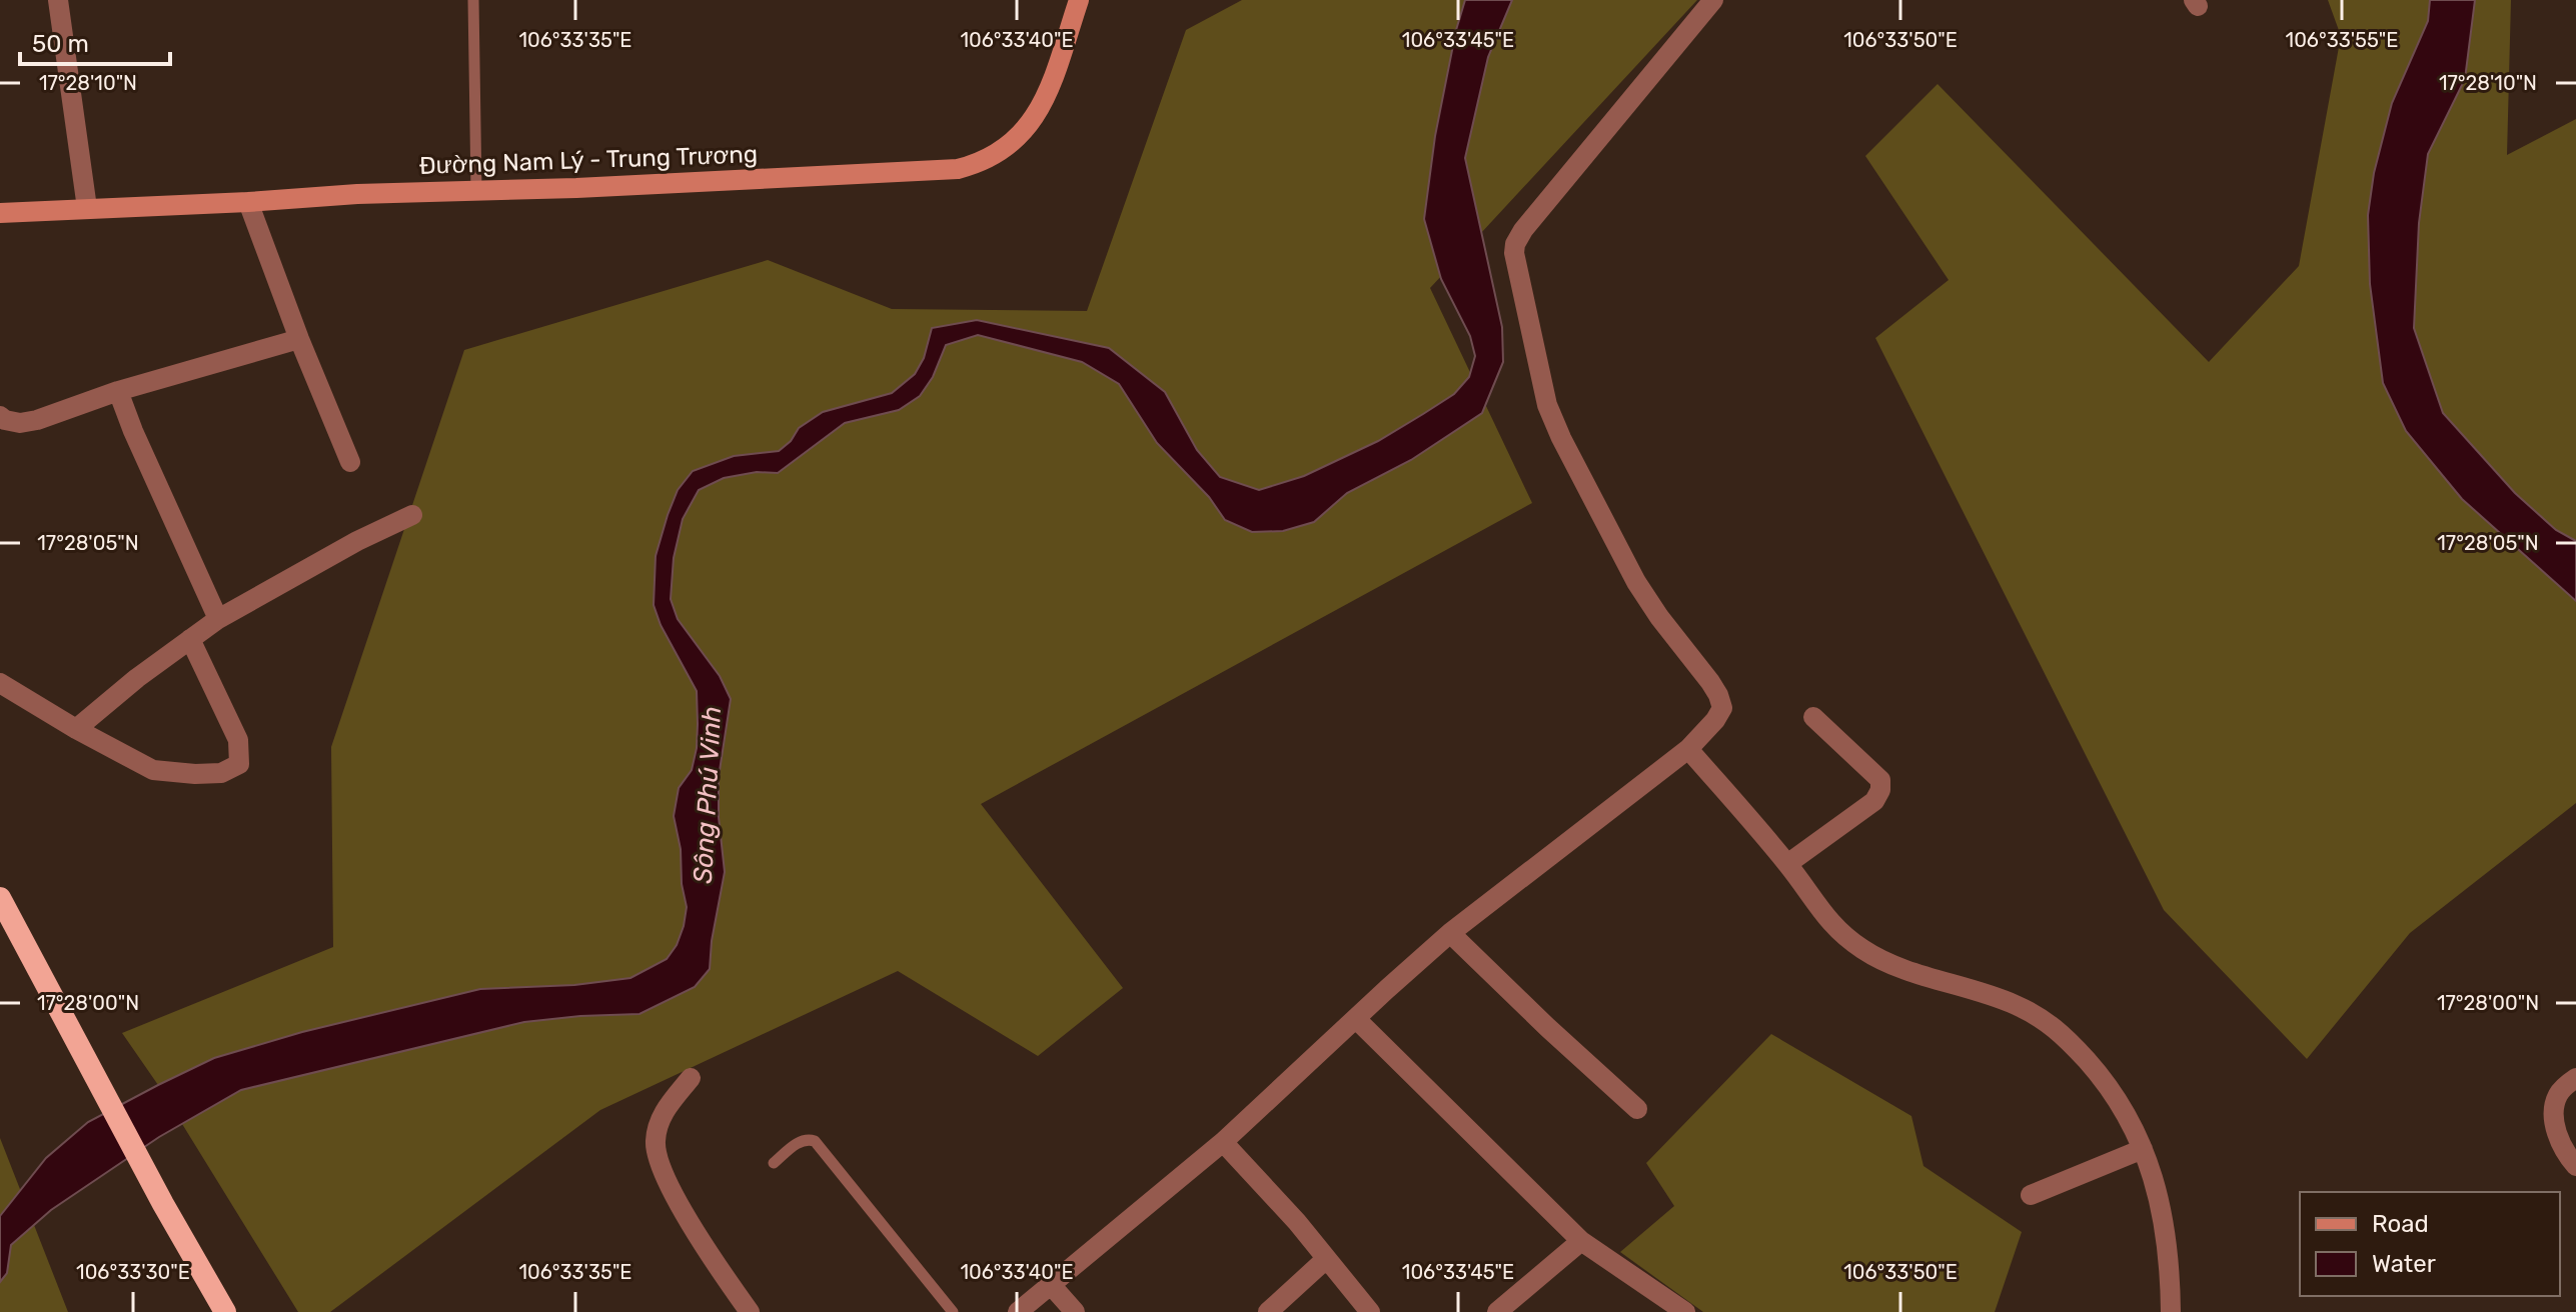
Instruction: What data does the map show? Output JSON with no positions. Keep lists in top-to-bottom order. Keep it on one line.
{"streets":{"main road":["Đường Nam Lý - Trung Trương"]},"water":["Sông Phú Vinh"],"legend":["Road","Water"],"scale_bar":"50 m","coordinates":["106°33'35\"E","106°33'40\"E","106°33'45\"E","106°33'50\"E","106°33'55\"E","17°28'10\"N","17°28'05\"N","17°28'00\"N","106°33'30\"E"]}
